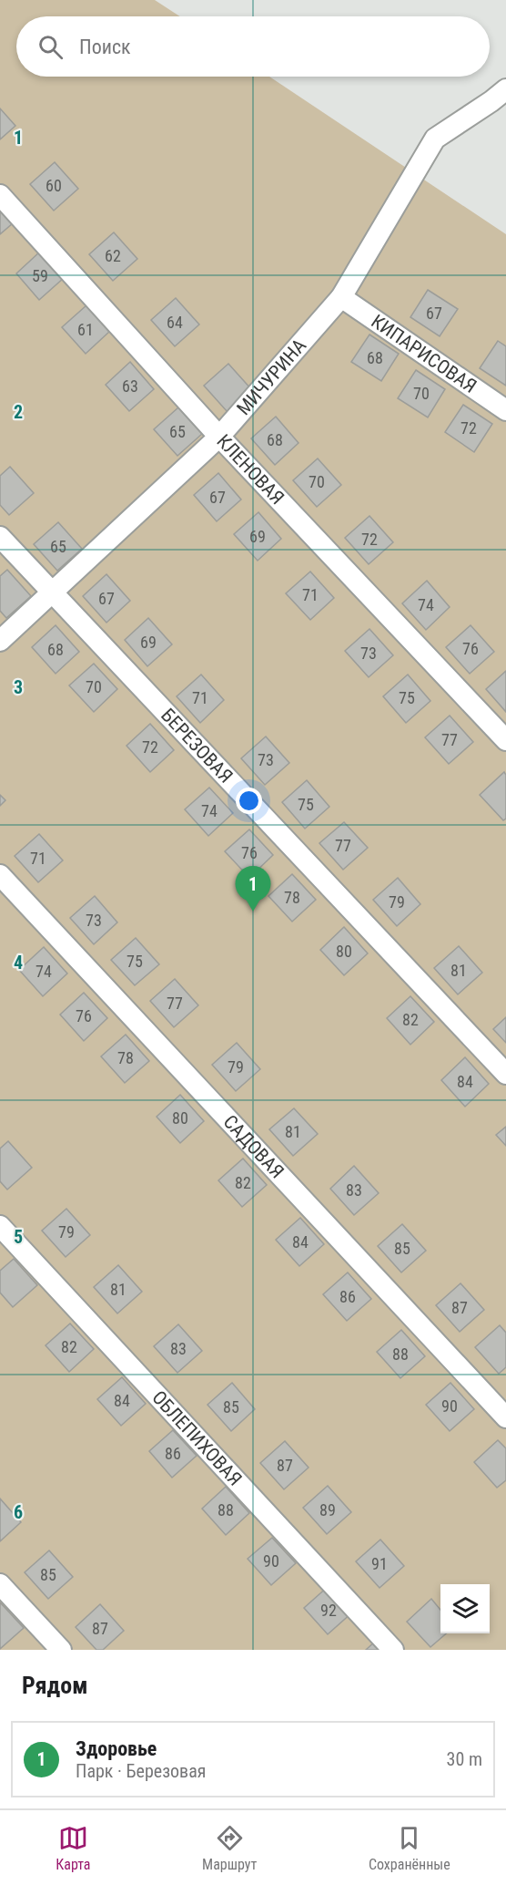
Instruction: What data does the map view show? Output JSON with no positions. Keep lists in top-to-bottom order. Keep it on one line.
{"streets":{"street":["КИПАРИСОВАЯ","МИЧУРИНА","КЛЕНОВАЯ","БЕРЕЗОВАЯ","САДОВАЯ","ОБЛЕПИХОВАЯ"]},"crossings":[["КИПАРИСОВАЯ","МИЧУРИНА"],["МИЧУРИНА","КЛЕНОВАЯ"],["МИЧУРИНА","БЕРЕЗОВАЯ"]],"house_numbers":["60","62","59","67","64","61","68","63","70","72","65","68","70","67","69","72","65","71","67","74","69","76","68","73","70","71","75","77","72","73","75","74","77","76","71","78","79","73","80","75","81","74","77","76","82","78","79","84","80","81","82","83","79","84","85","81","86","87","82","83","88","84","90","85","86","87","88","89","90","91","85","92","87"],"page":{"search":"Поиск","pins":"1","heading":"Рядом","list":[{"mark":"1","name":"Здоровье","note":"Парк · Березовая","value":"30 m"}],"nav":["Карта","Маршрут","Сохранённые"]},"grid":{"rows":["1","2","3","4","5","6"]}}
